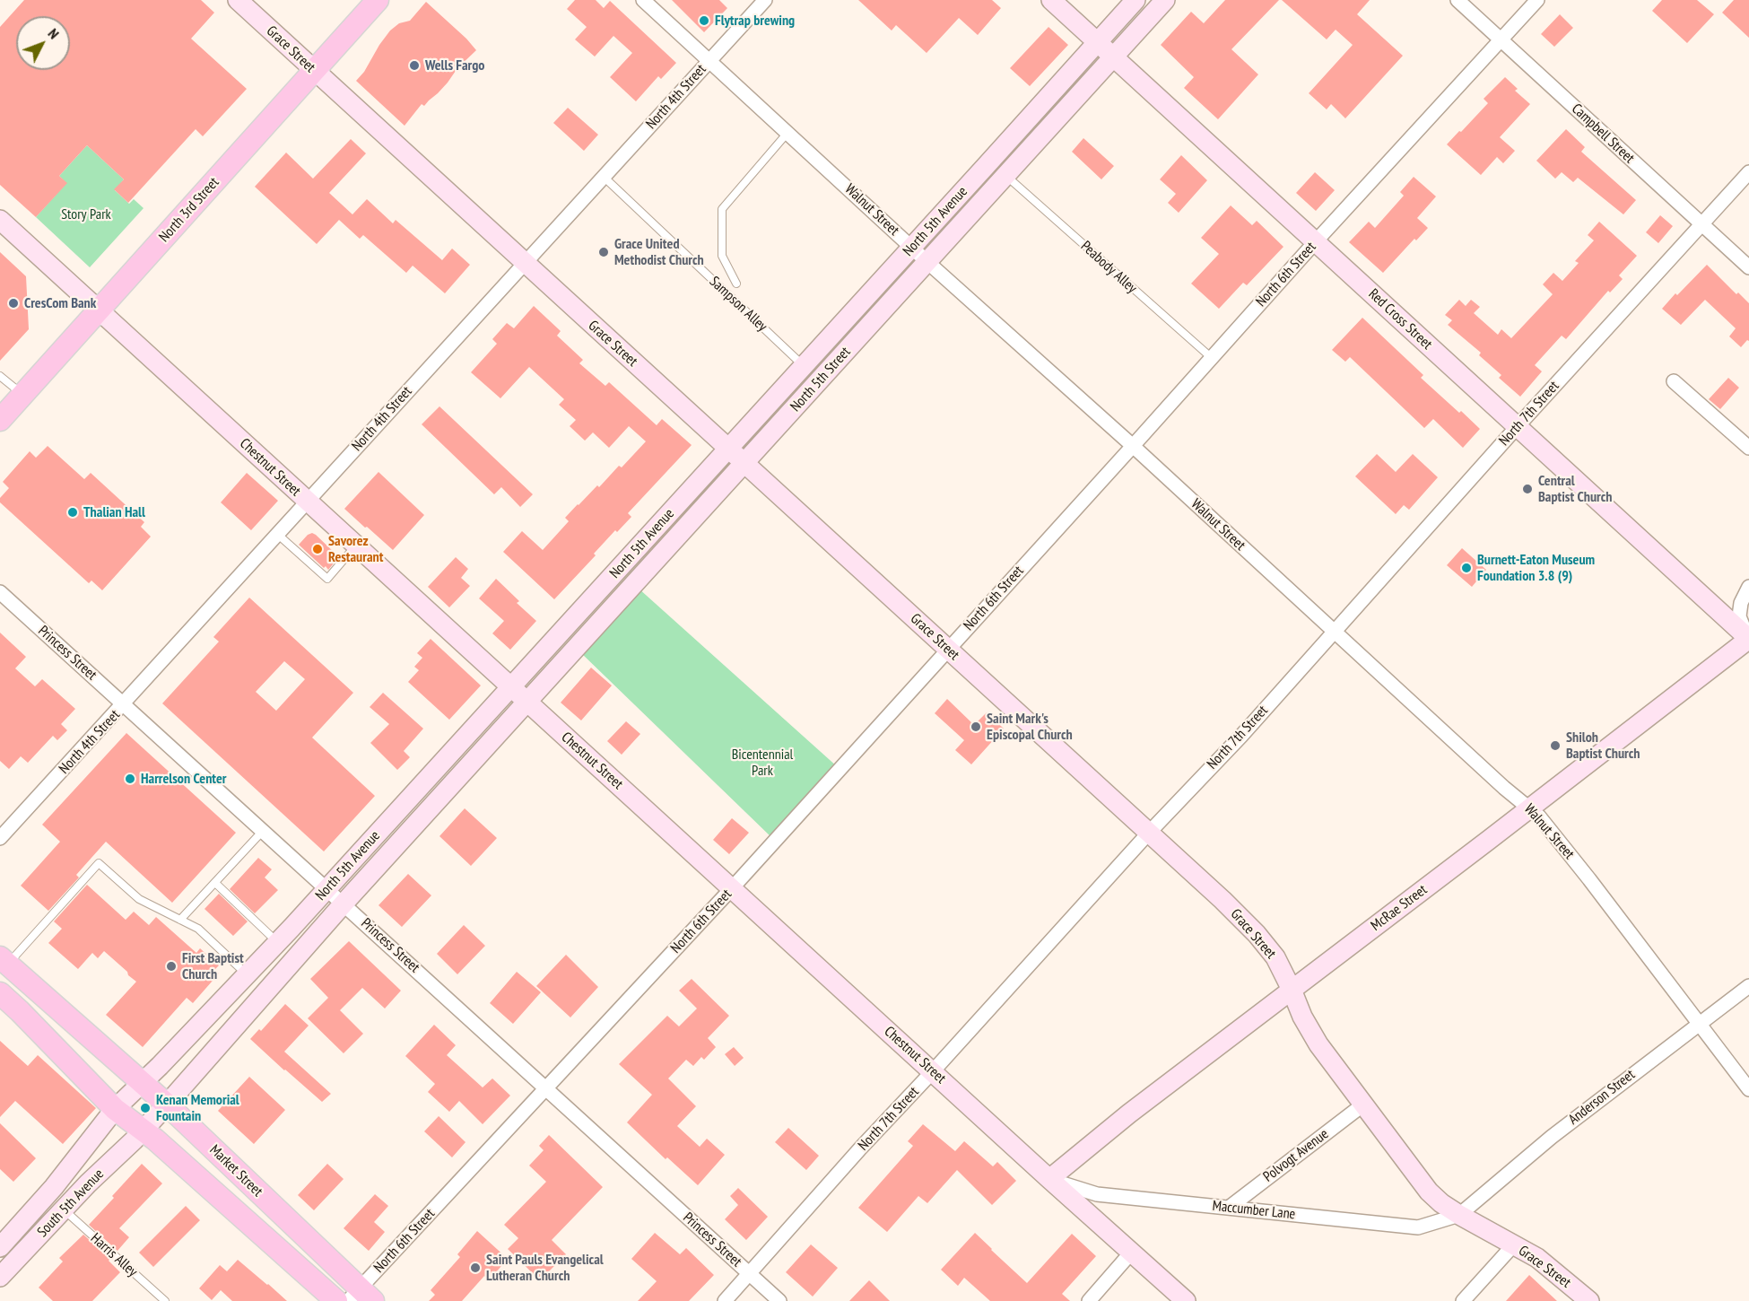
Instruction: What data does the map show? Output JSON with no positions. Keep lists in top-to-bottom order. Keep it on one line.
{"streets":{"main road":["North 3rd Street","Market Street"],"street":["Grace Street","North 4th Street","Campbell Street","Walnut Street","North 5th Avenue","North 6th Street","Red Cross Street","North 5th Street","North 7th Street","Chestnut Street","Princess Street","McRae Street","Anderson Street","Polvogt Avenue","South 5th Avenue","Maccumber Lane"],"lane":["Peabody Alley","Sampson Alley","Harris Alley"]},"crossings":[["Grace Street","North 4th Street"],["Grace Street","North 3rd Street"],["Grace Street","North 5th Avenue"],["Grace Street","North 6th Street"],["Grace Street","North 5th Street"],["Grace Street","North 7th Street"],["Grace Street","McRae Street"],["Grace Street","Anderson Street"],["Grace Street","Polvogt Avenue"],["Grace Street","Maccumber Lane"],["North 4th Street","Walnut Street"],["North 4th Street","Sampson Alley"],["North 4th Street","Chestnut Street"],["North 4th Street","Princess Street"],["Campbell Street","North 6th Street"],["Campbell Street","North 7th Street"],["North 3rd Street","Chestnut Street"],["Walnut Street","North 5th Avenue"],["Walnut Street","North 6th Street"],["Walnut Street","North 5th Street"],["Walnut Street","North 7th Street"],["Walnut Street","McRae Street"],["Walnut Street","Anderson Street"],["North 5th Avenue","Sampson Alley"],["North 5th Avenue","Red Cross Street"],["North 5th Avenue","North 5th Street"],["North 5th Avenue","Chestnut Street"],["North 5th Avenue","Princess Street"],["North 5th Avenue","Market Street"],["North 5th Avenue","South 5th Avenue"],["Peabody Alley","North 6th Street"],["Peabody Alley","North 5th Street"],["North 6th Street","Red Cross Street"],["North 6th Street","Chestnut Street"],["North 6th Street","Princess Street"],["North 6th Street","Market Street"],["Red Cross Street","North 5th Street"],["Red Cross Street","North 7th Street"],["Red Cross Street","McRae Street"],["North 5th Street","Chestnut Street"],["North 7th Street","Chestnut Street"],["North 7th Street","Princess Street"],["Chestnut Street","McRae Street"],["Chestnut Street","Maccumber Lane"],["McRae Street","Maccumber Lane"],["Anderson Street","Maccumber Lane"],["Polvogt Avenue","Maccumber Lane"],["Market Street","South 5th Avenue"],["South 5th Avenue","Harris Alley"]],"parks":["Story Park","Bicentennial Park"],"places":["Flytrap brewing","Wells Fargo","Grace United Methodist Church","CresCom Bank","Central Baptist Church","Thalian Hall","Savorez Restaurant","Burnett-Eaton Museum Foundation 3.8 (9)","Saint Mark's Episcopal Church","Shiloh Baptist Church","Harrelson Center","First Baptist Church","Kenan Memorial Fountain","Saint Pauls Evangelical Lutheran Church"],"north":"top right"}
